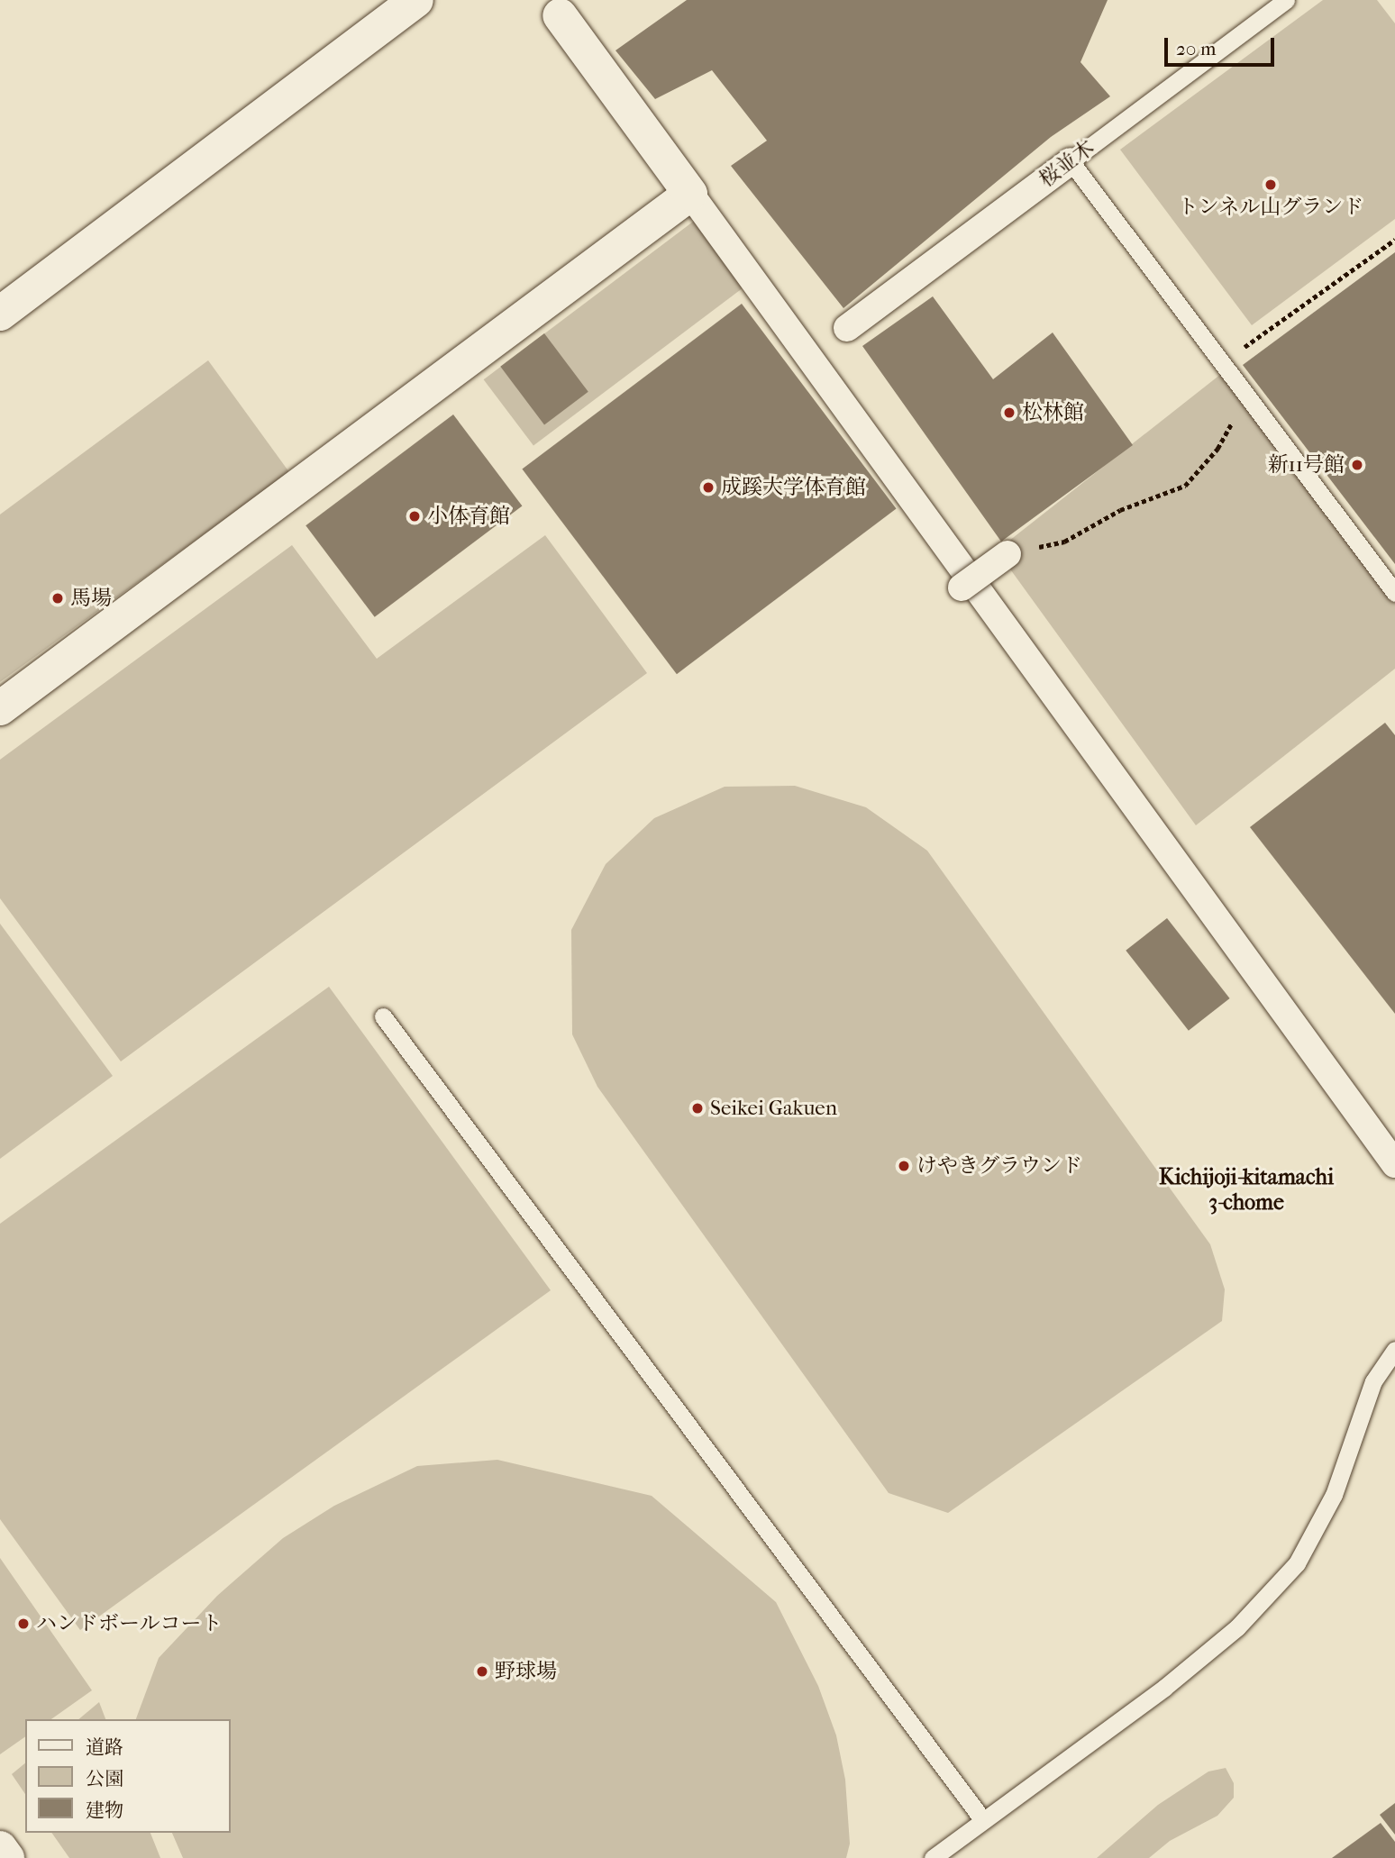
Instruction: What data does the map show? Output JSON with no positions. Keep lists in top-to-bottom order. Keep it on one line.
{"streets":{"street":["桜並木"]},"districts":["Kichijoji-kitamachi 3-chome"],"places":["トンネル山グランド","松林館","新11号館","成蹊大学体育館","小体育館","馬場","Seikei Gakuen","けやきグラウンド","ハンドボールコート","野球場"],"legend":["道路","公園","建物"],"scale_bar":"20 m"}
